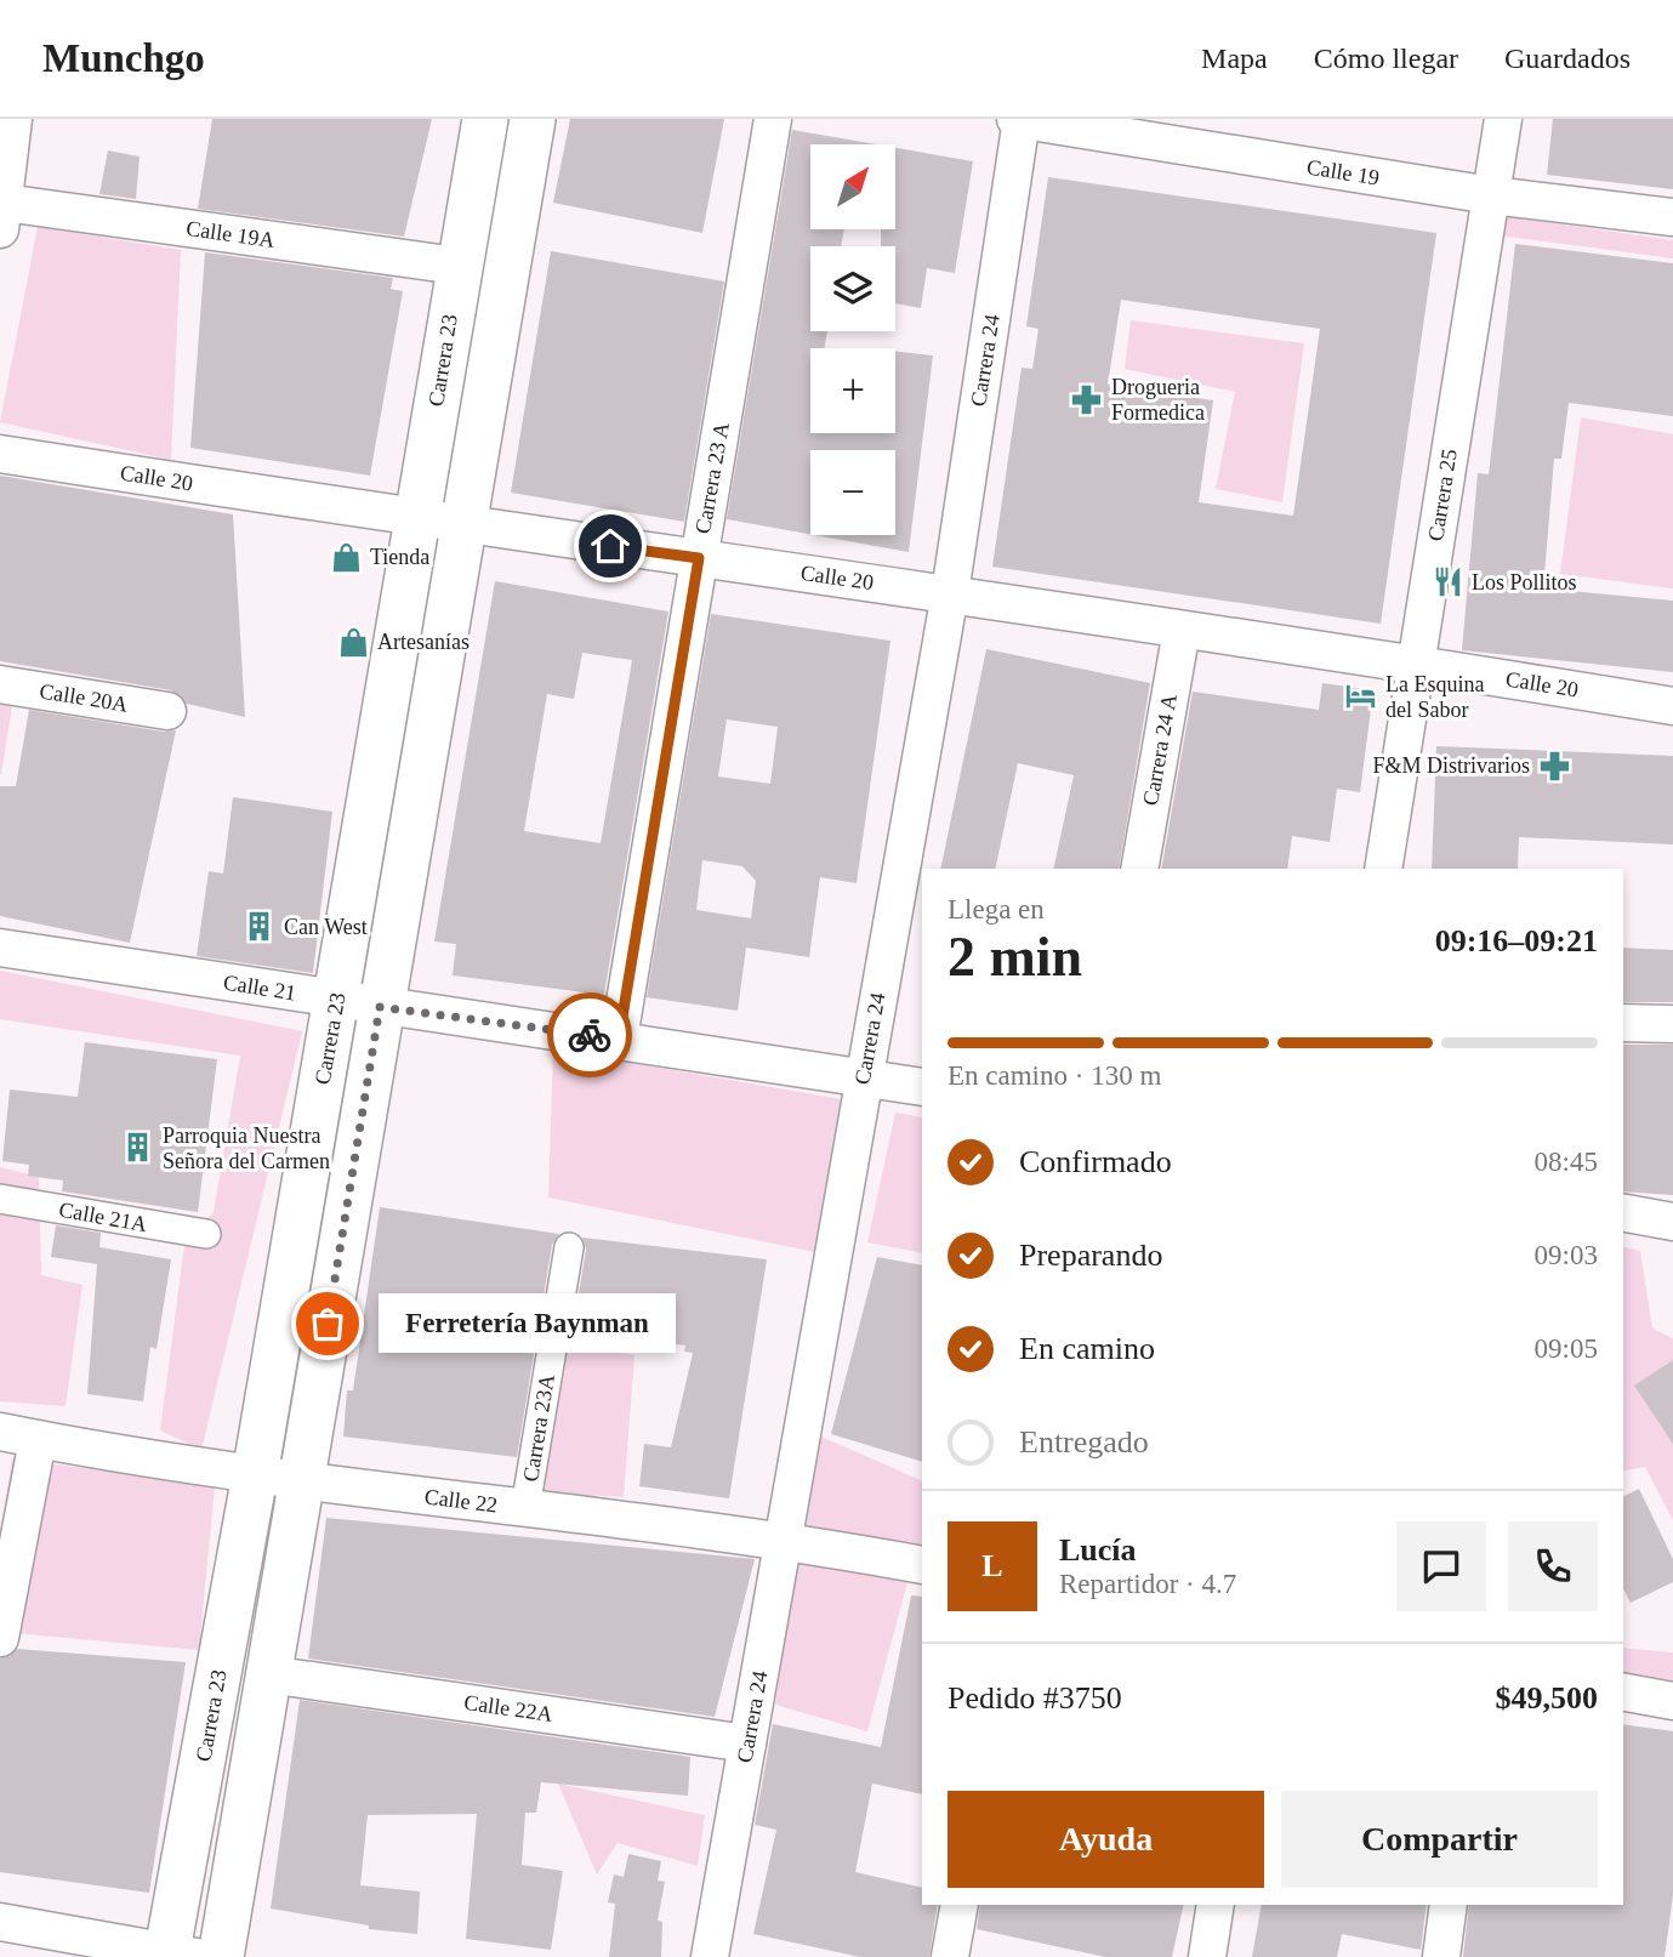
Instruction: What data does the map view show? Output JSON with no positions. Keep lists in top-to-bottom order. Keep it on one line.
{"streets":{"street":["Calle 19","Calle 19A","Carrera 23","Carrera 24","Calle 20","Carrera 23 A","Carrera 25","Calle 20A","Carrera 24 A","Calle 21","Calle 21A","Carrera 23A","Calle 22","Calle 22A"]},"crossings":[["Calle 19","Carrera 24"],["Calle 19","Carrera 25"],["Calle 19A","Carrera 23"],["Carrera 23","Calle 20"],["Carrera 23","Calle 21"],["Carrera 23","Calle 22"],["Carrera 23","Calle 22A"],["Carrera 24","Calle 20"],["Carrera 24","Calle 21"],["Carrera 24","Calle 22"],["Carrera 24","Calle 22A"],["Calle 20","Carrera 23 A"],["Calle 20","Carrera 25"],["Calle 20","Carrera 24 A"],["Carrera 23 A","Calle 21"],["Carrera 23A","Calle 22"]],"places":{"pharmacy":["Drogueria Formedica","F&M Distrivarios"],"shop":["Tienda","Artesanías"],"restaurant":["Los Pollitos"],"hotel":["La Esquina del Sabor"],"building":["Can West","Parroquia Nuestra Señora del Carmen"],"other":["Ferretería Baynman"]},"north":"top right","page":{"header":"Munchgo","nav":["Mapa","Cómo llegar","Guardados"],"map_buttons":["+","−"],"heading":["2 min","Llega en","09:16–09:21"],"panel":["Lucía","Repartidor · 4.7","Pedido #3750","$49,500"],"bar":"En camino · 130 m","list":[["Confirmado","08:45"],["Preparando","09:03"],["En camino","09:05"],"Entregado"],"bubble":"Ferretería Baynman","round":"L","buttons":["Ayuda","Compartir"]}}
